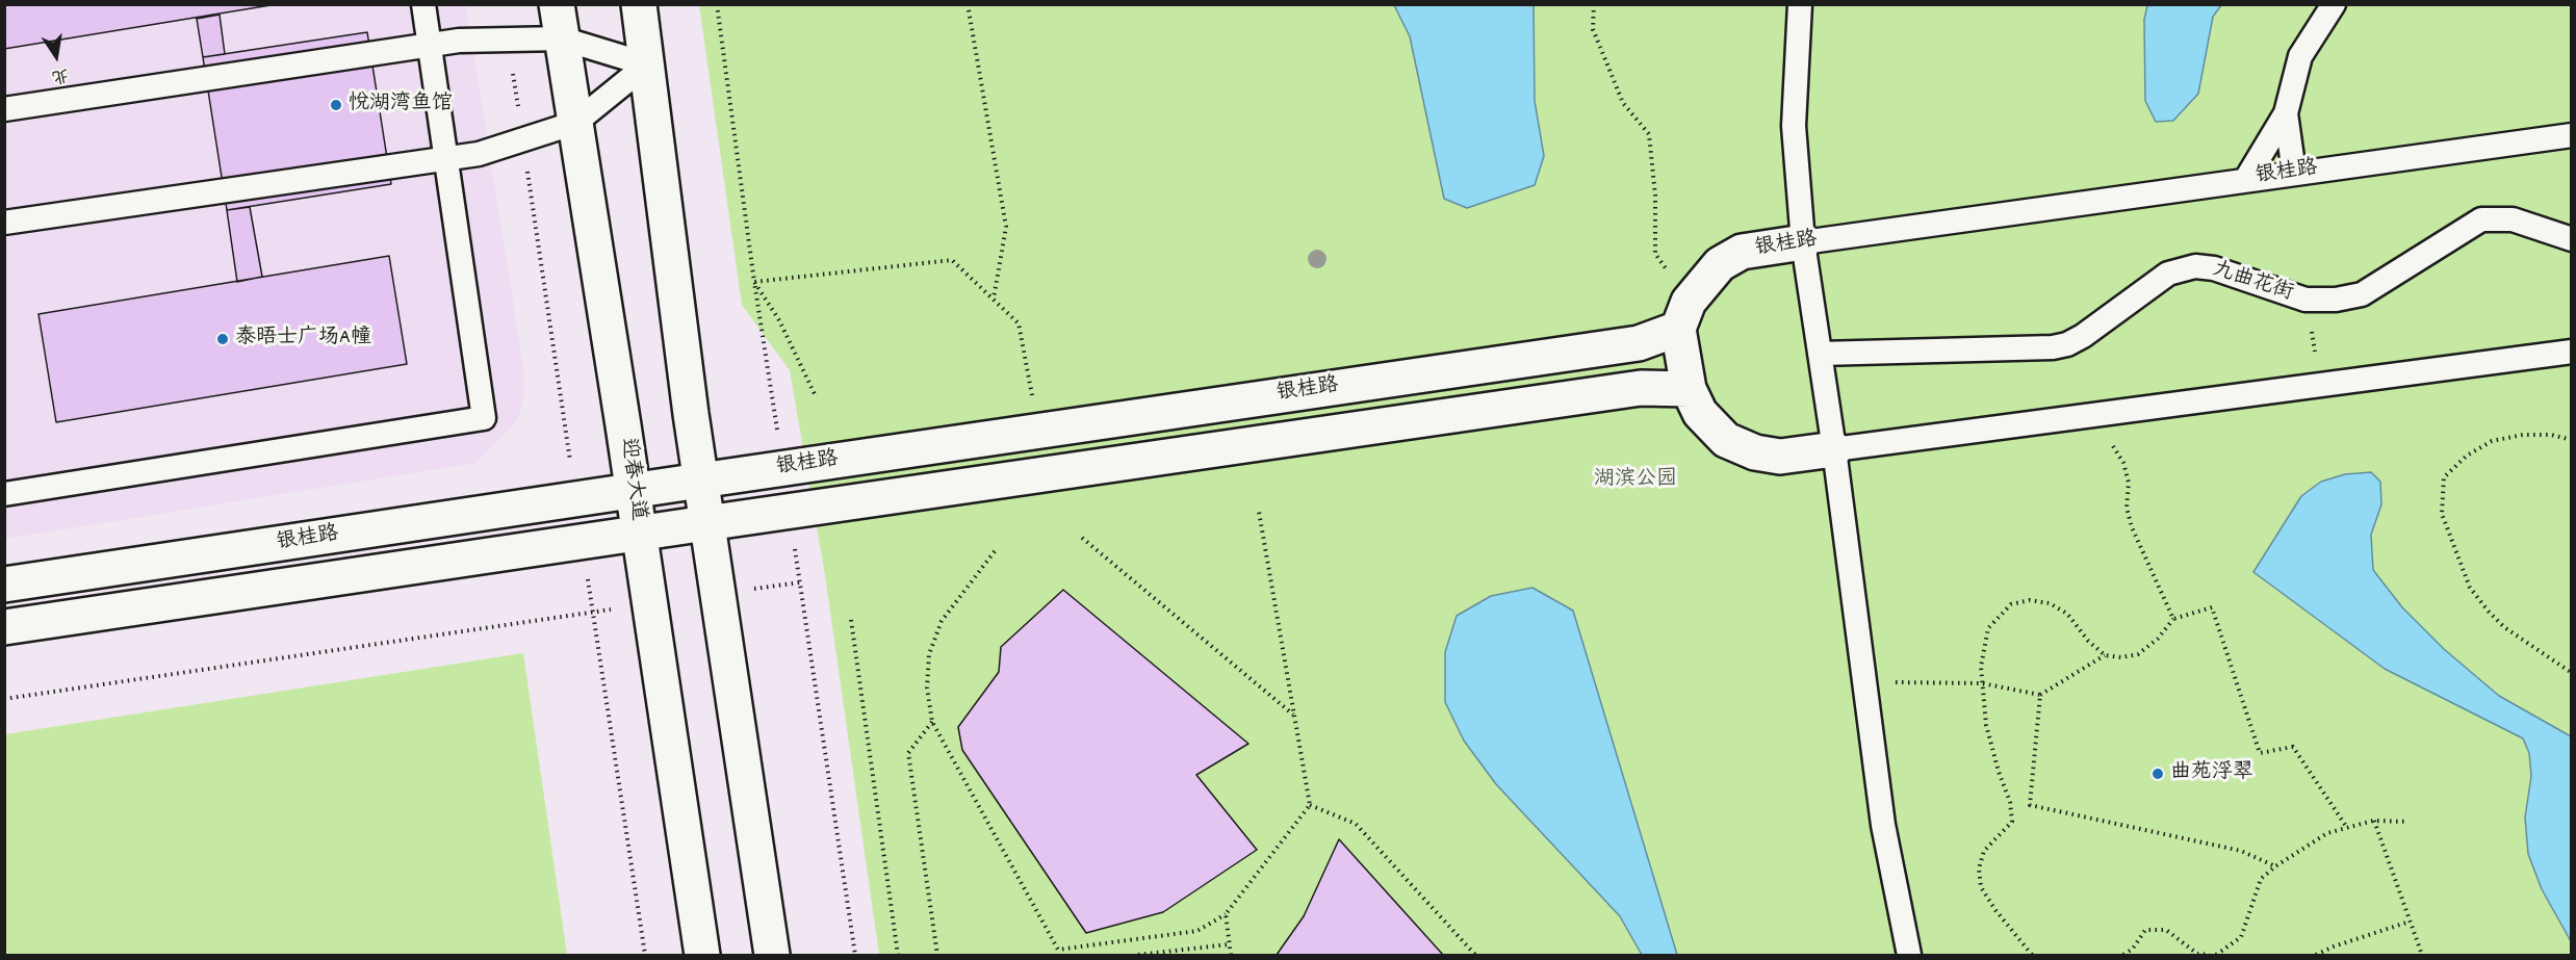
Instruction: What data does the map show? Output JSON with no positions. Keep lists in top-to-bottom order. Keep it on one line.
{"streets":{"street":["银桂路","迎春大道"],"lane":["九曲花街"]},"crossings":[["银桂路","迎春大道"]],"parks":["湖滨公园"],"places":["悦湖湾鱼馆","泰晤士广场A幢","曲苑浮翠"],"north":"bottom"}
